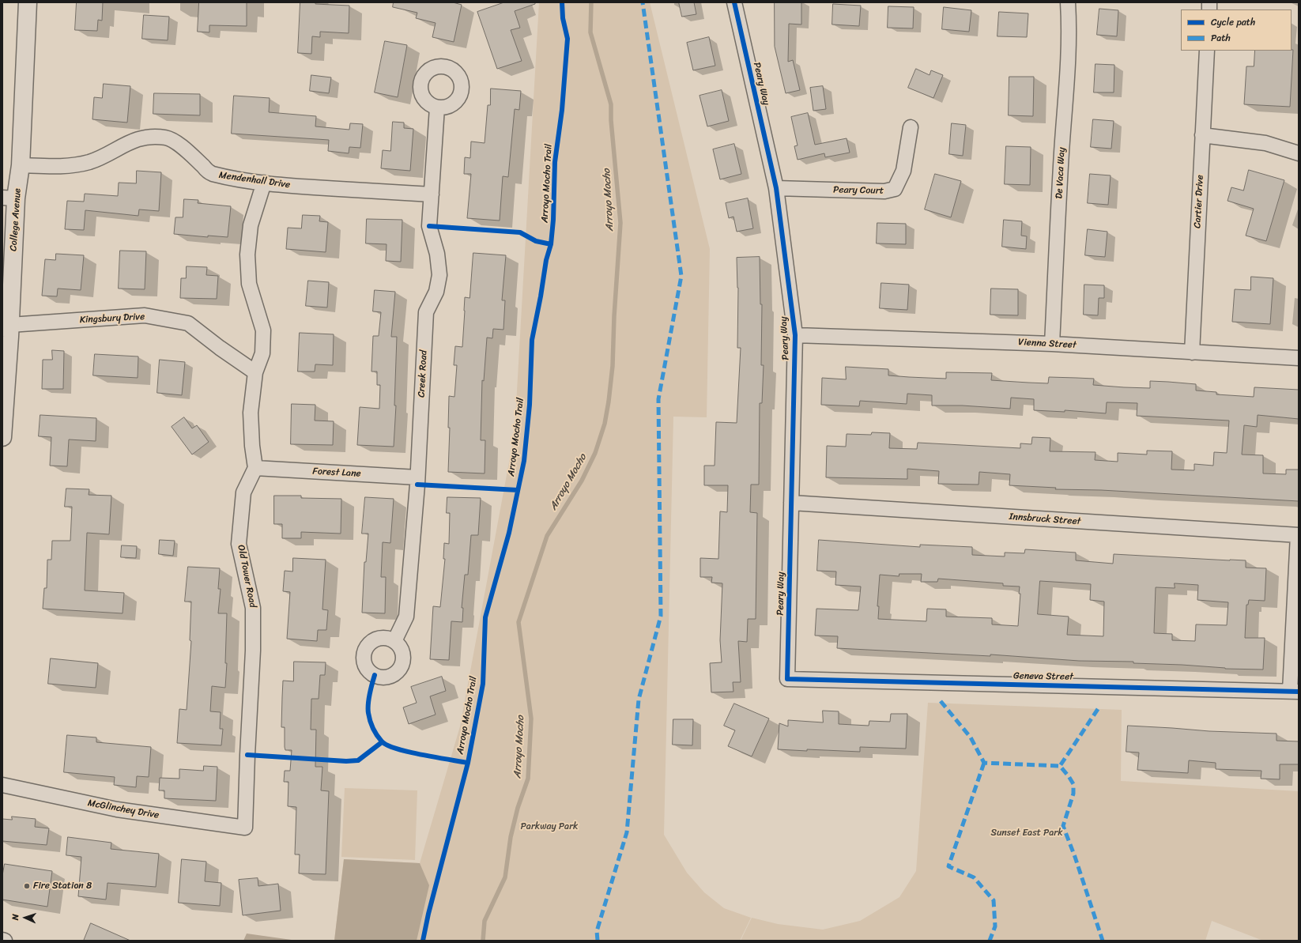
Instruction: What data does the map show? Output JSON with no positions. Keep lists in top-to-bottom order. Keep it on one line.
{"streets":{"street":["Peary Way","De Vaca Way","Mendenhall Drive","Peary Court","Cartier Drive","College Avenue","Kingsbury Drive","Vienna Street","Creek Road","Forest Lane","Innsbruck Street","Old Tower Road","Geneva Street","McGlinchey Drive"],"cycle path":["Arroyo Mocho Trail"]},"crossings":[["Peary Way","Peary Court"],["Peary Way","Vienna Street"],["Peary Way","Innsbruck Street"],["Peary Way","Geneva Street"],["De Vaca Way","Vienna Street"],["Mendenhall Drive","College Avenue"],["Mendenhall Drive","Creek Road"],["Cartier Drive","Vienna Street"],["College Avenue","Kingsbury Drive"],["Creek Road","Forest Lane"],["Forest Lane","Old Tower Road"],["Old Tower Road","McGlinchey Drive"]],"water":["Arroyo Mocho"],"parks":["Parkway Park","Sunset East Park"],"places":["Fire Station 8"],"legend":["Cycle path","Path"],"north":"left"}
